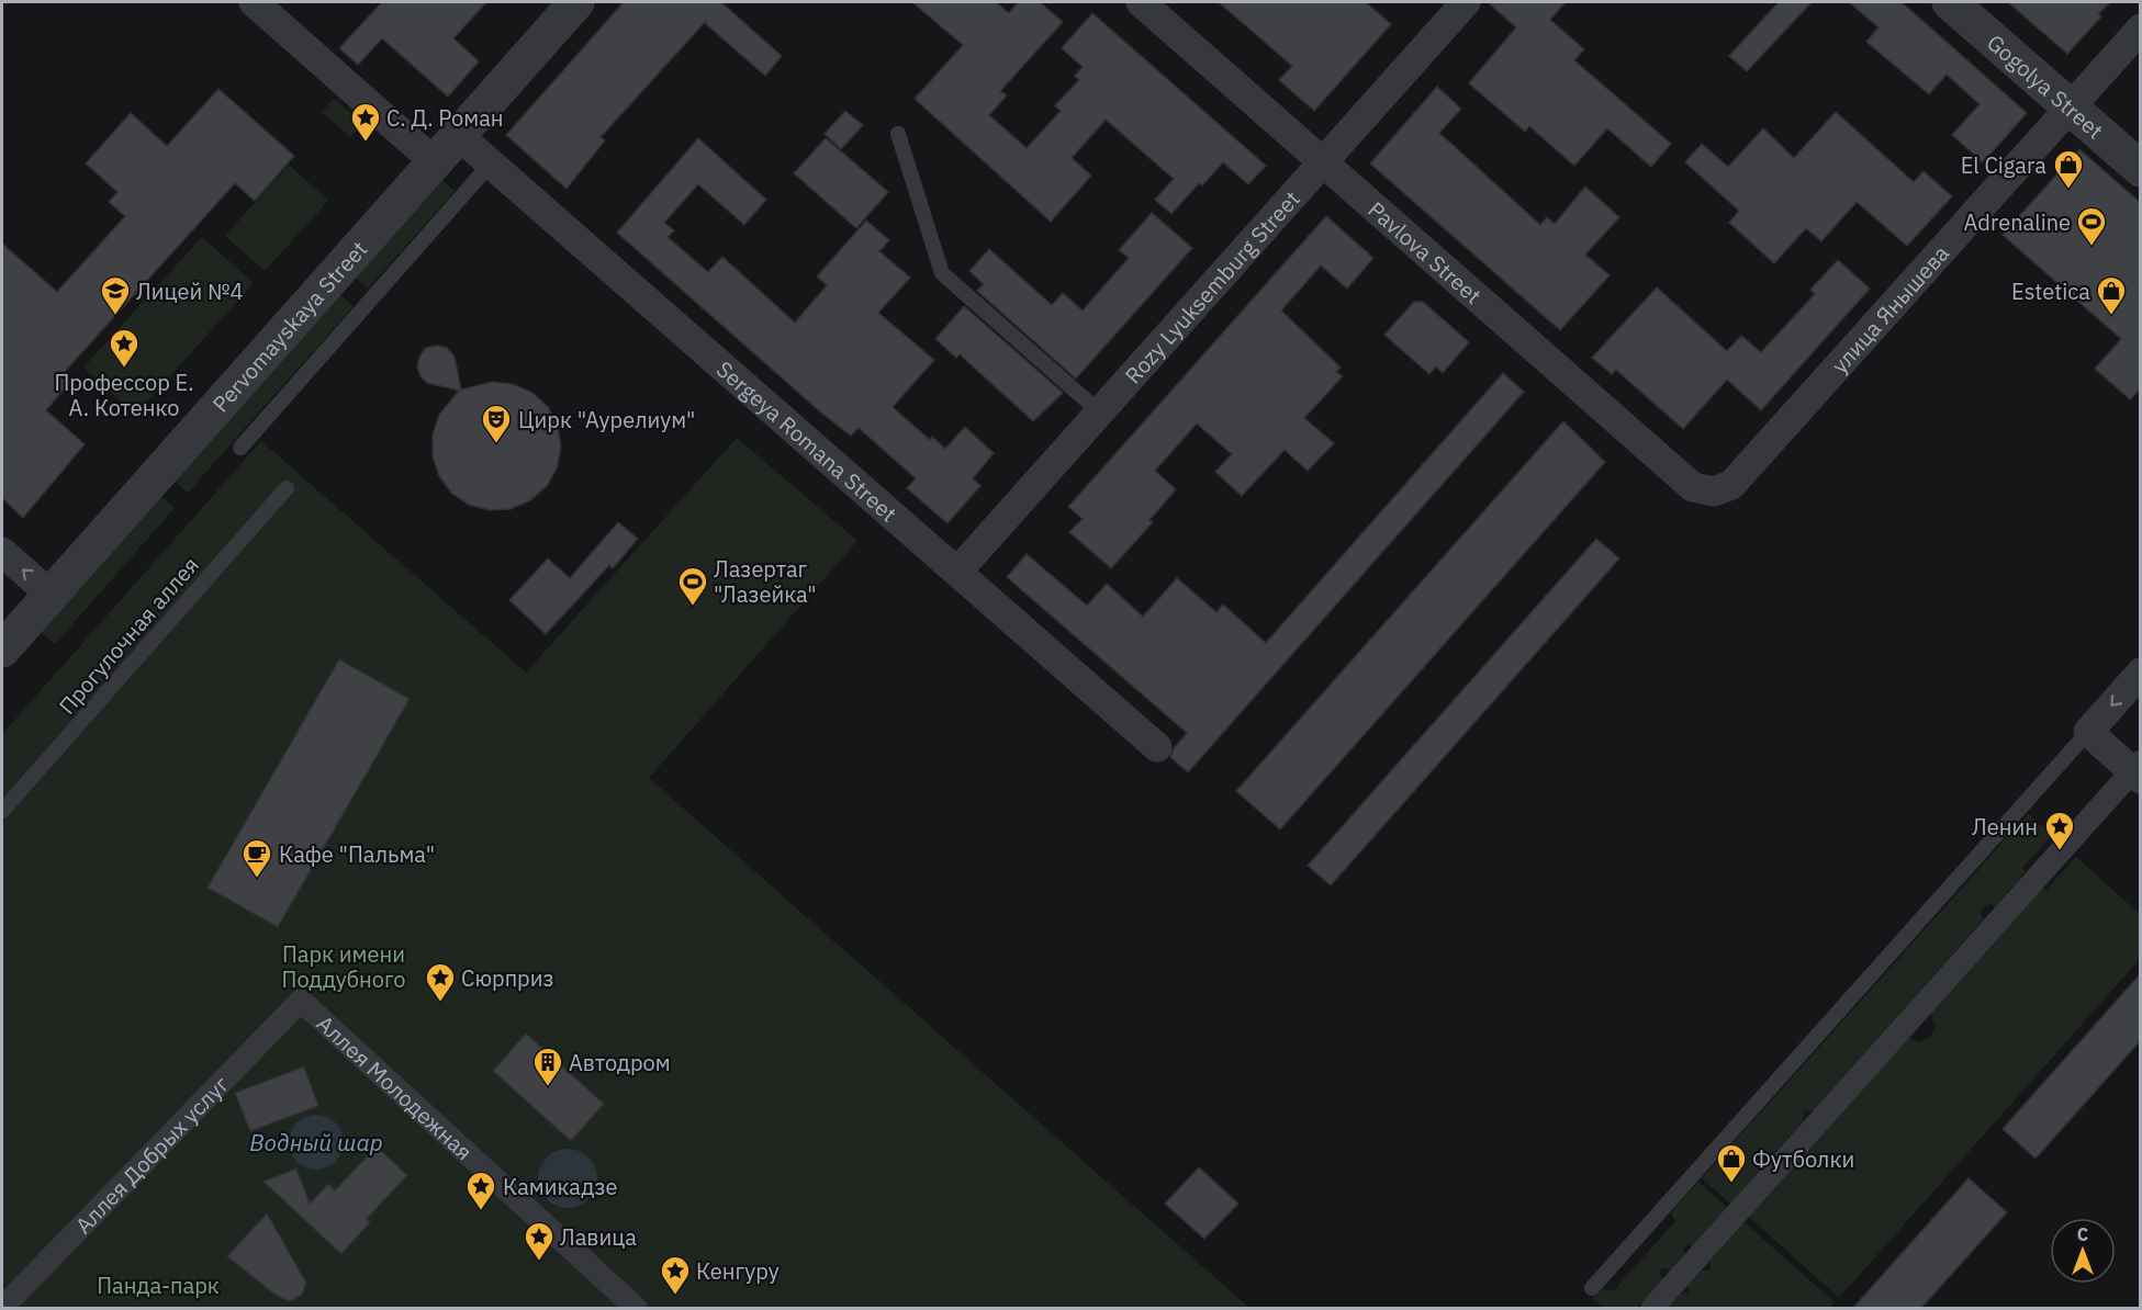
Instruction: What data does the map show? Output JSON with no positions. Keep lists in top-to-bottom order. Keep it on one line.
{"streets":{"street":["Gogolya Street","Pavlova Street","Rozy Lyuksemburg Street","улица Янышева","Pervomayskaya Street","Sergeya Romana Street","Аллея Молодежная","Аллея Добрых услуг"],"lane":["Прогулочная аллея"]},"crossings":[["Gogolya Street","улица Янышева"],["Pavlova Street","Rozy Lyuksemburg Street"],["Pavlova Street","улица Янышева"],["Rozy Lyuksemburg Street","Sergeya Romana Street"],["Pervomayskaya Street","Sergeya Romana Street"],["Аллея Молодежная","Аллея Добрых услуг"]],"water":["Водный шар"],"parks":["Парк имени Поддубного","Панда-парк"],"places":{"place":["С. Д. Роман","Профессор Е. А. Котенко","Ленин","Сюрприз","Камикадзе","Лавица","Кенгуру"],"shop":["El Cigara","Estetica","Футболки"],"sports":["Аdrenaline","Лазертаг \"Лазейка\""],"school or university":["Лицей №4"],"theatre":["Цирк \"Аурелиум\""],"cafe":["Кафе \"Пальма\""],"building":["Автодром"]},"north":"top"}
